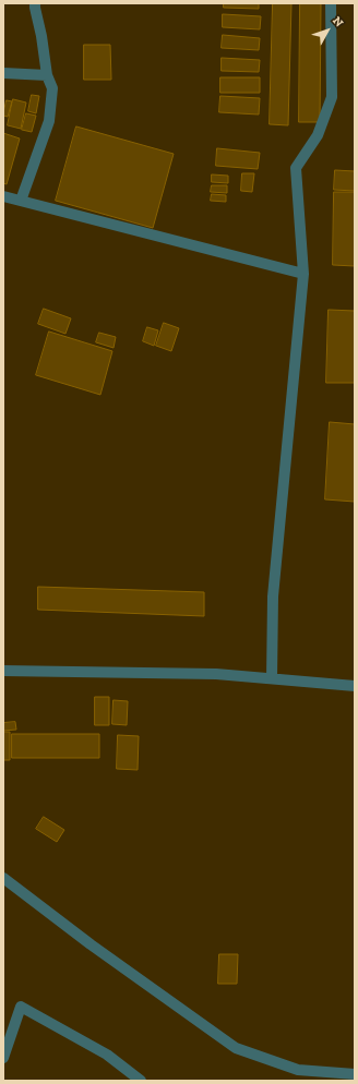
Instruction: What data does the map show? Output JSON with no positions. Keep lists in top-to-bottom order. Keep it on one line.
{"north":"top right"}
